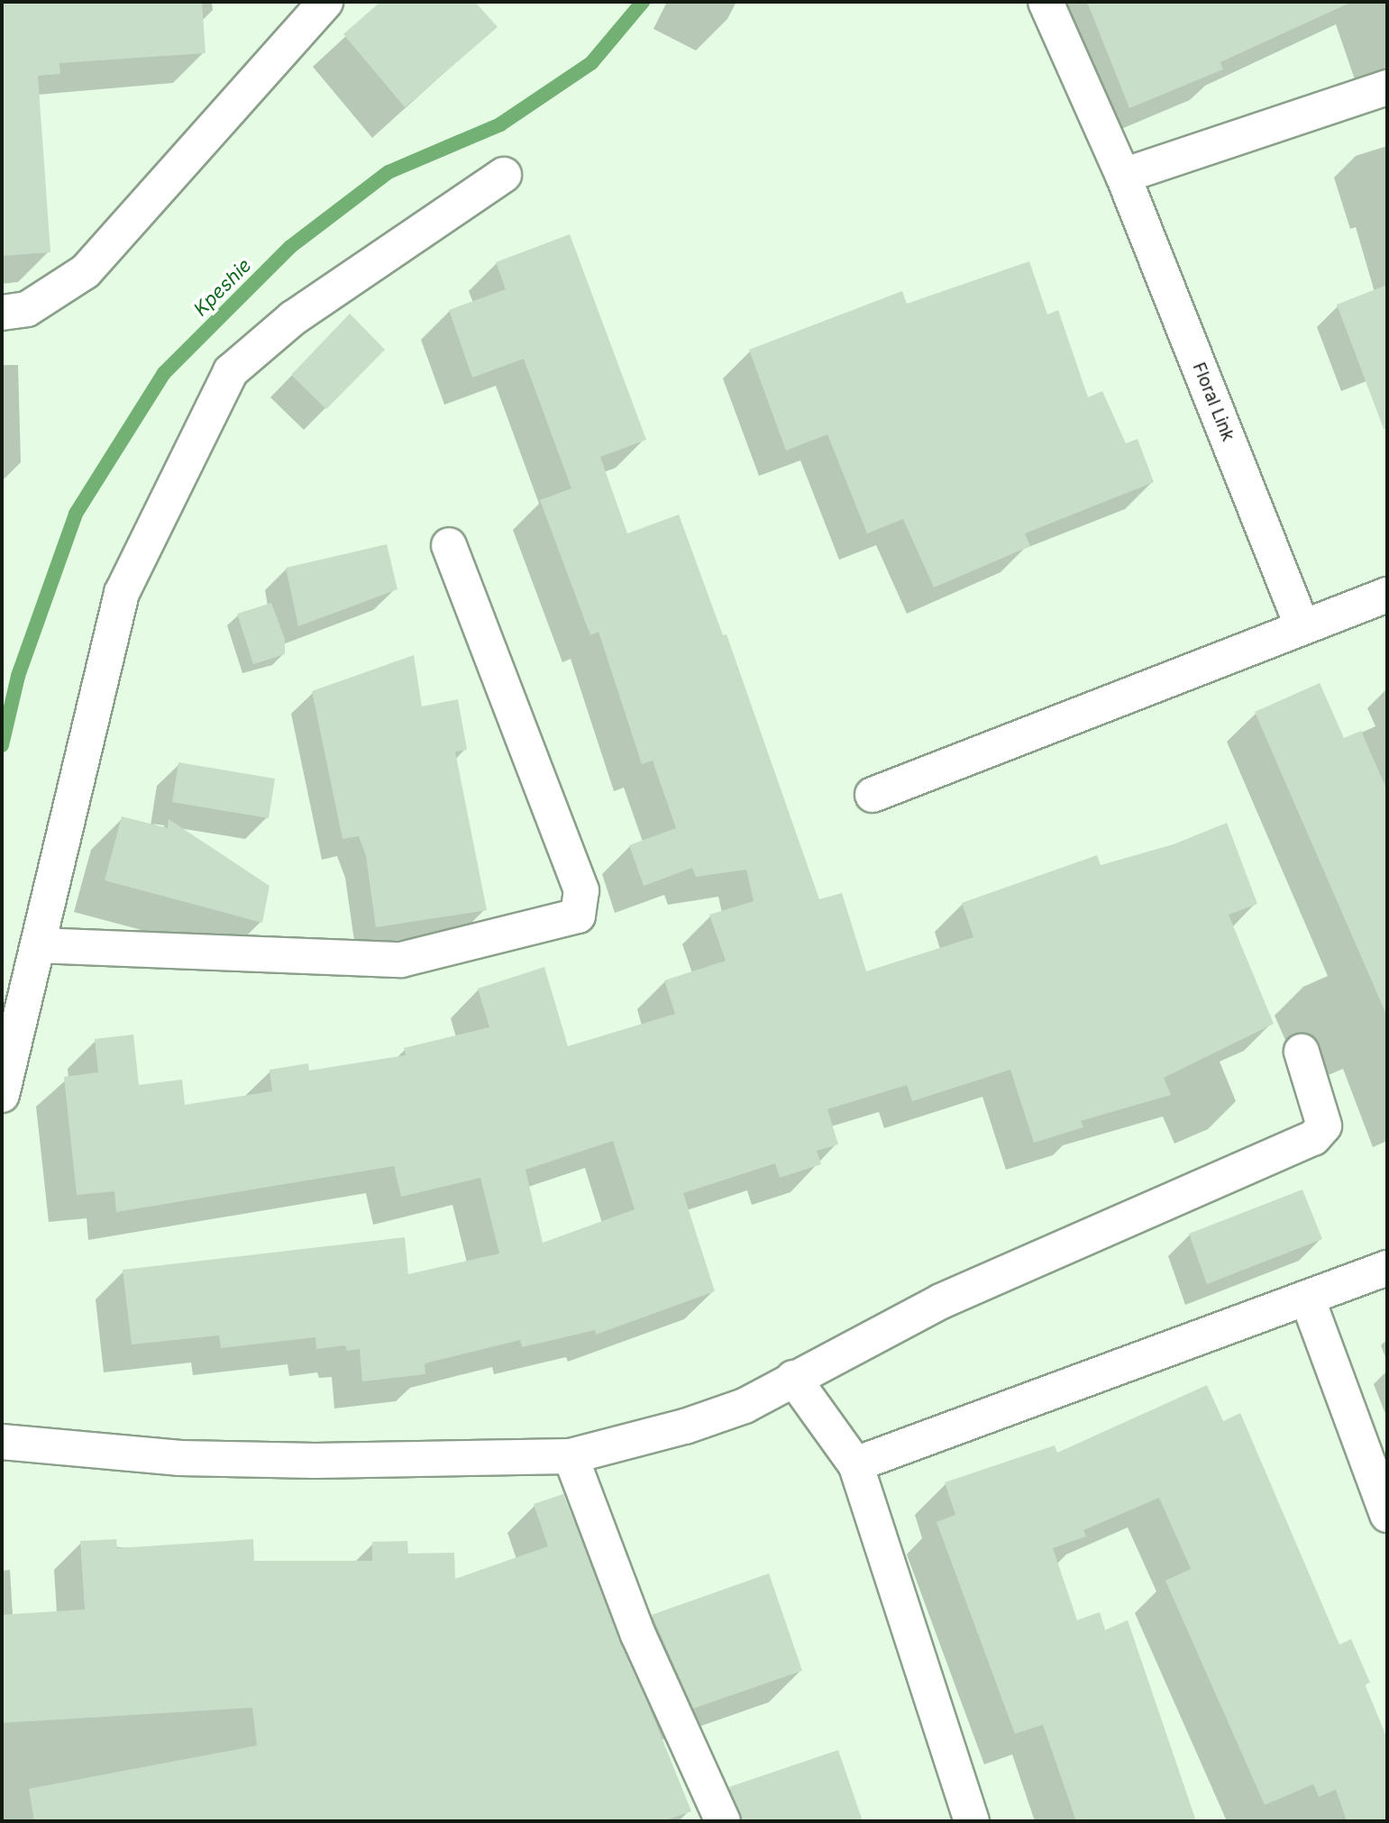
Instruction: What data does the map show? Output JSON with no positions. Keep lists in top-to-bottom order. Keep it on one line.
{"streets":{"street":["Floral Link"]},"water":["Kpeshie"]}
